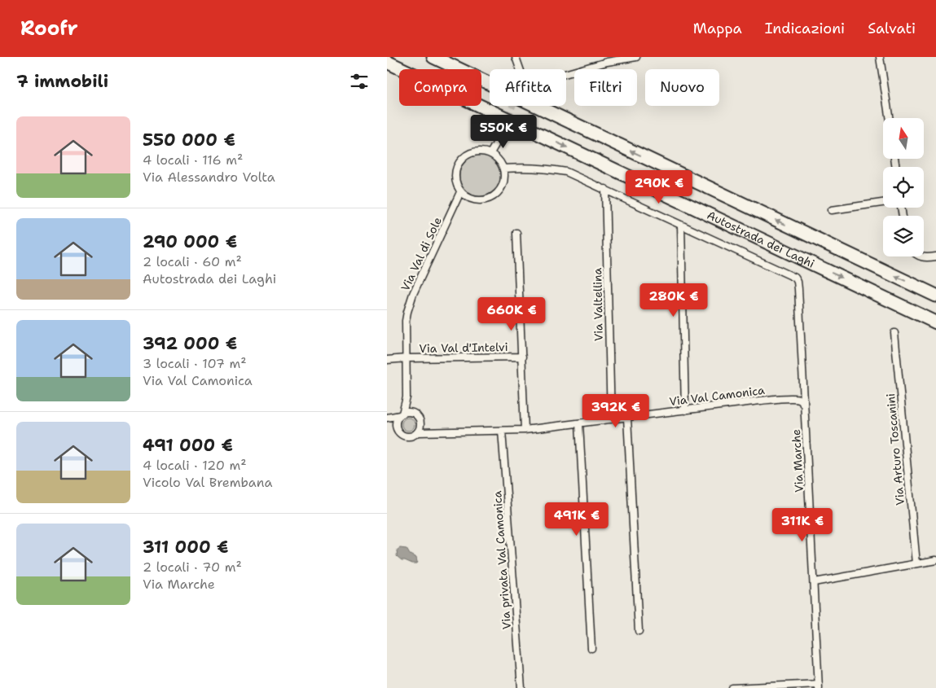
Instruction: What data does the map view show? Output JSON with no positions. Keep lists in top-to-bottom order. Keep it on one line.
{"streets":{"highway":["Autostrada dei Laghi"],"street":["Via Val di Sole","Via Valtellina","Via Val d'Intelvi","Via Val Camonica","Via Arturo Toscanini","Via Marche","Via privata Val Camonica"]},"crossings":[["Via Val di Sole","Via Val d'Intelvi"],["Via Valtellina","Via Val Camonica"],["Via Val Camonica","Via Marche"],["Via Val Camonica","Via privata Val Camonica"]],"north":"top","page":{"header":"Roofr","nav":["Mappa","Indicazioni","Salvati"],"heading":"7 immobili","chip":["Compra","Affitta","Filtri","Nuovo"],"list":[{"name":"550 000 €","note":"4 locali · 116 m² · Via Alessandro Volta"},{"name":"290 000 €","note":"2 locali · 60 m² · Autostrada dei Laghi"},{"name":"392 000 €","note":"3 locali · 107 m² · Via Val Camonica"},{"name":"491 000 €","note":"4 locali · 120 m² · Vicolo Val Brembana"},{"name":"311 000 €","note":"2 locali · 70 m² · Via Marche"}],"price":["550K €","290K €","280K €","660K €","392K €","491K €","311K €"]}}
